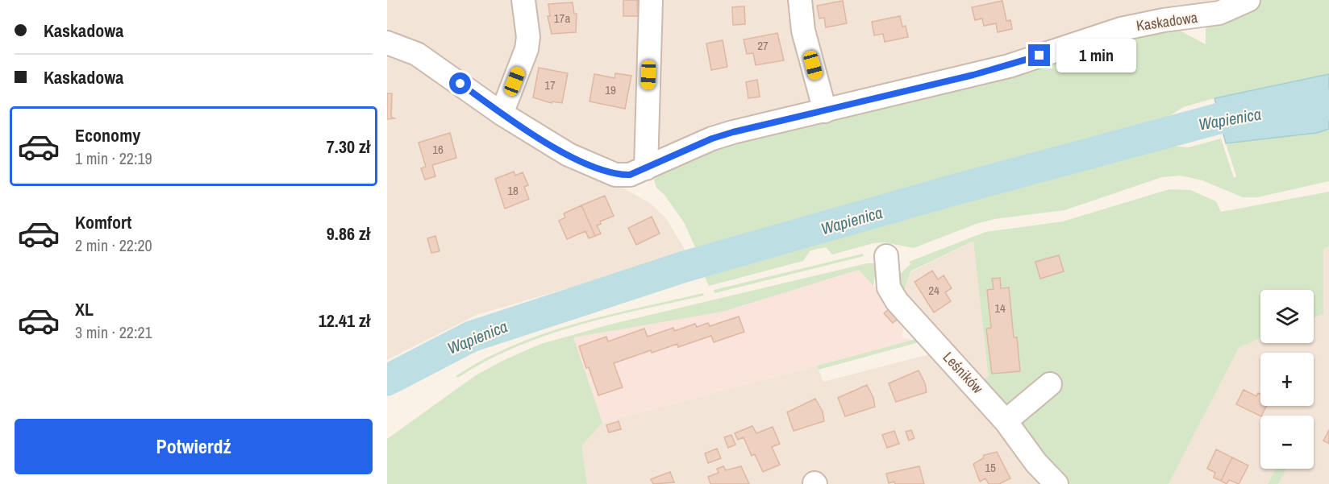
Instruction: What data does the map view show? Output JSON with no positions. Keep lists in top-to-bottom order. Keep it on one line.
{"streets":{"street":["Kaskadowa","Leśników"]},"water":["Wapienica"],"house_numbers":["17a","27","17","19","16","18","24","14","15"],"page":{"banner":["Kaskadowa","Kaskadowa"],"bubble":"1 min","list":[{"name":"Economy","note":"1 min · 22:19","value":"7.30 zł"},{"name":"Komfort","note":"2 min · 22:20","value":"9.86 zł"},{"name":"XL","note":"3 min · 22:21","value":"12.41 zł"}],"map_buttons":["+","−"],"buttons":"Potwierdź"}}
